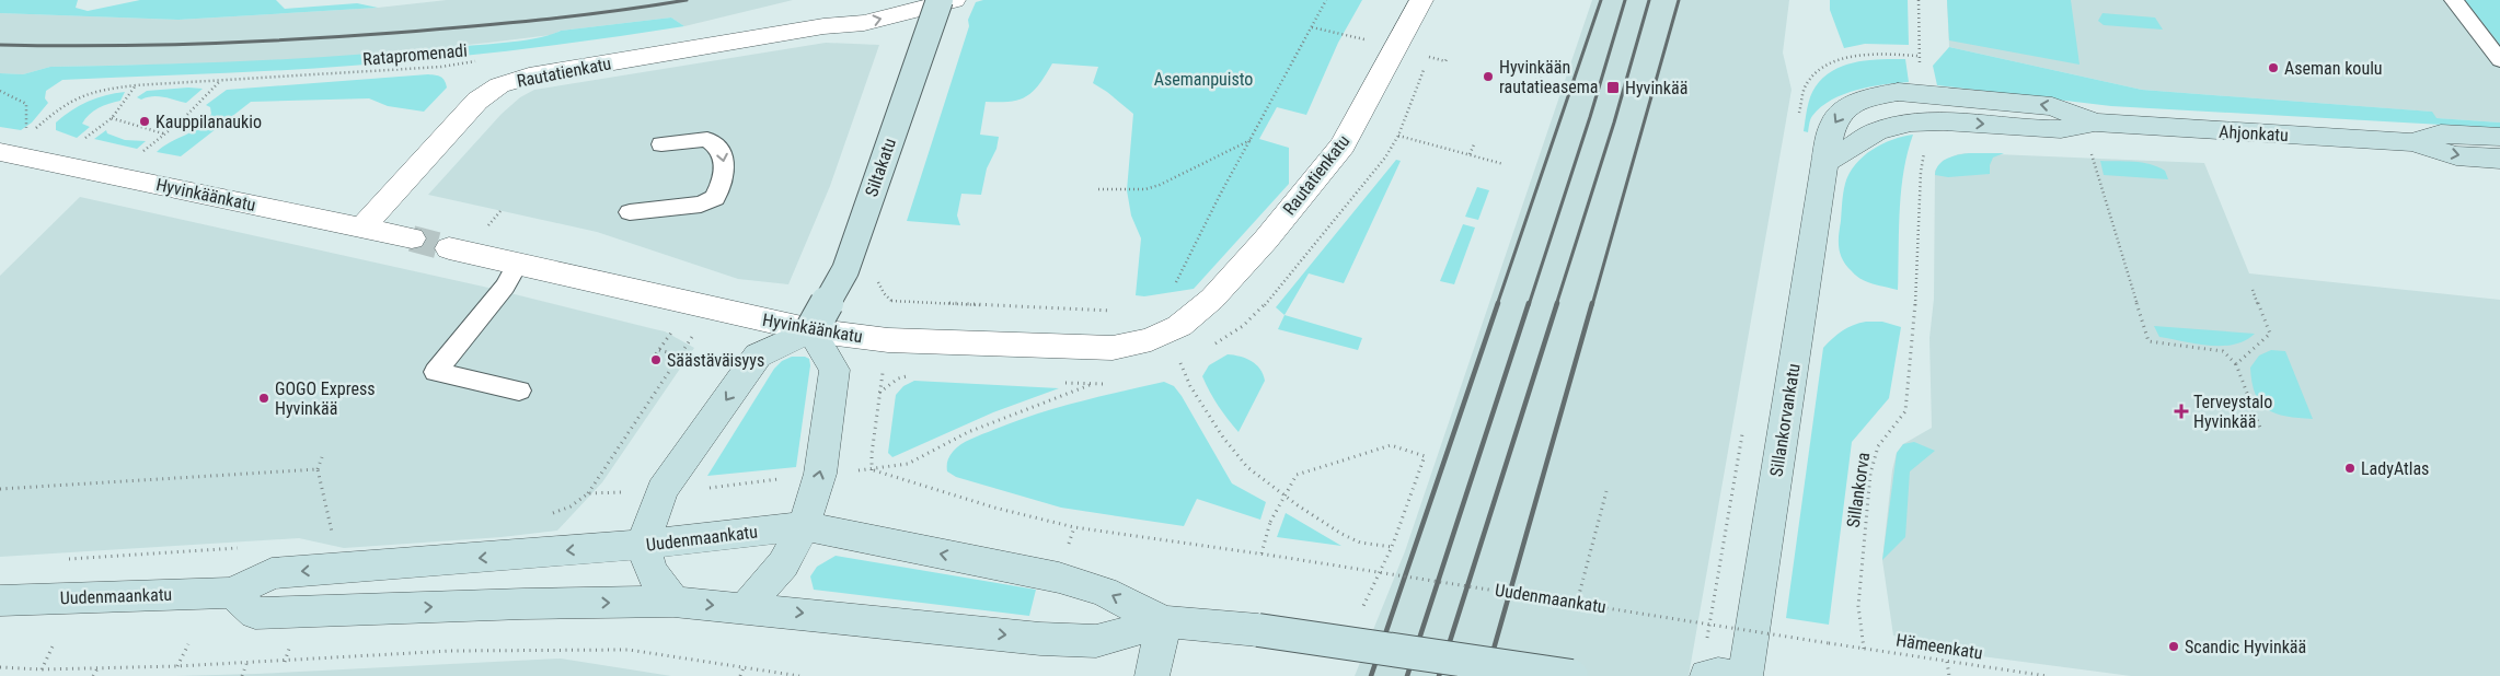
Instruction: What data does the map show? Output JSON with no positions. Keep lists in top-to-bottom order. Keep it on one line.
{"streets":{"main road":["Ahjonkatu","Siltakatu","Sillankorvankatu","Uudenmaankatu"],"street":["Rautatienkatu","Hyvinkäänkatu"],"path":["Ratapromenadi","Sillankorva","Hämeenkatu"]},"crossings":[["Rautatienkatu","Hyvinkäänkatu"],["Ahjonkatu","Sillankorvankatu"],["Siltakatu","Hyvinkäänkatu"],["Sillankorva","Hämeenkatu"],["Uudenmaankatu","Hämeenkatu"]],"parks":["Asemanpuisto"],"places":{"other":["Aseman koulu","Hyvinkään rautatieasema","Kauppilanaukio","Säästäväisyys","GOGO Express Hyvinkää","LadyAtlas","Scandic Hyvinkää"],"transit":["Hyvinkää"],"health":["Terveystalo Hyvinkää"]}}
